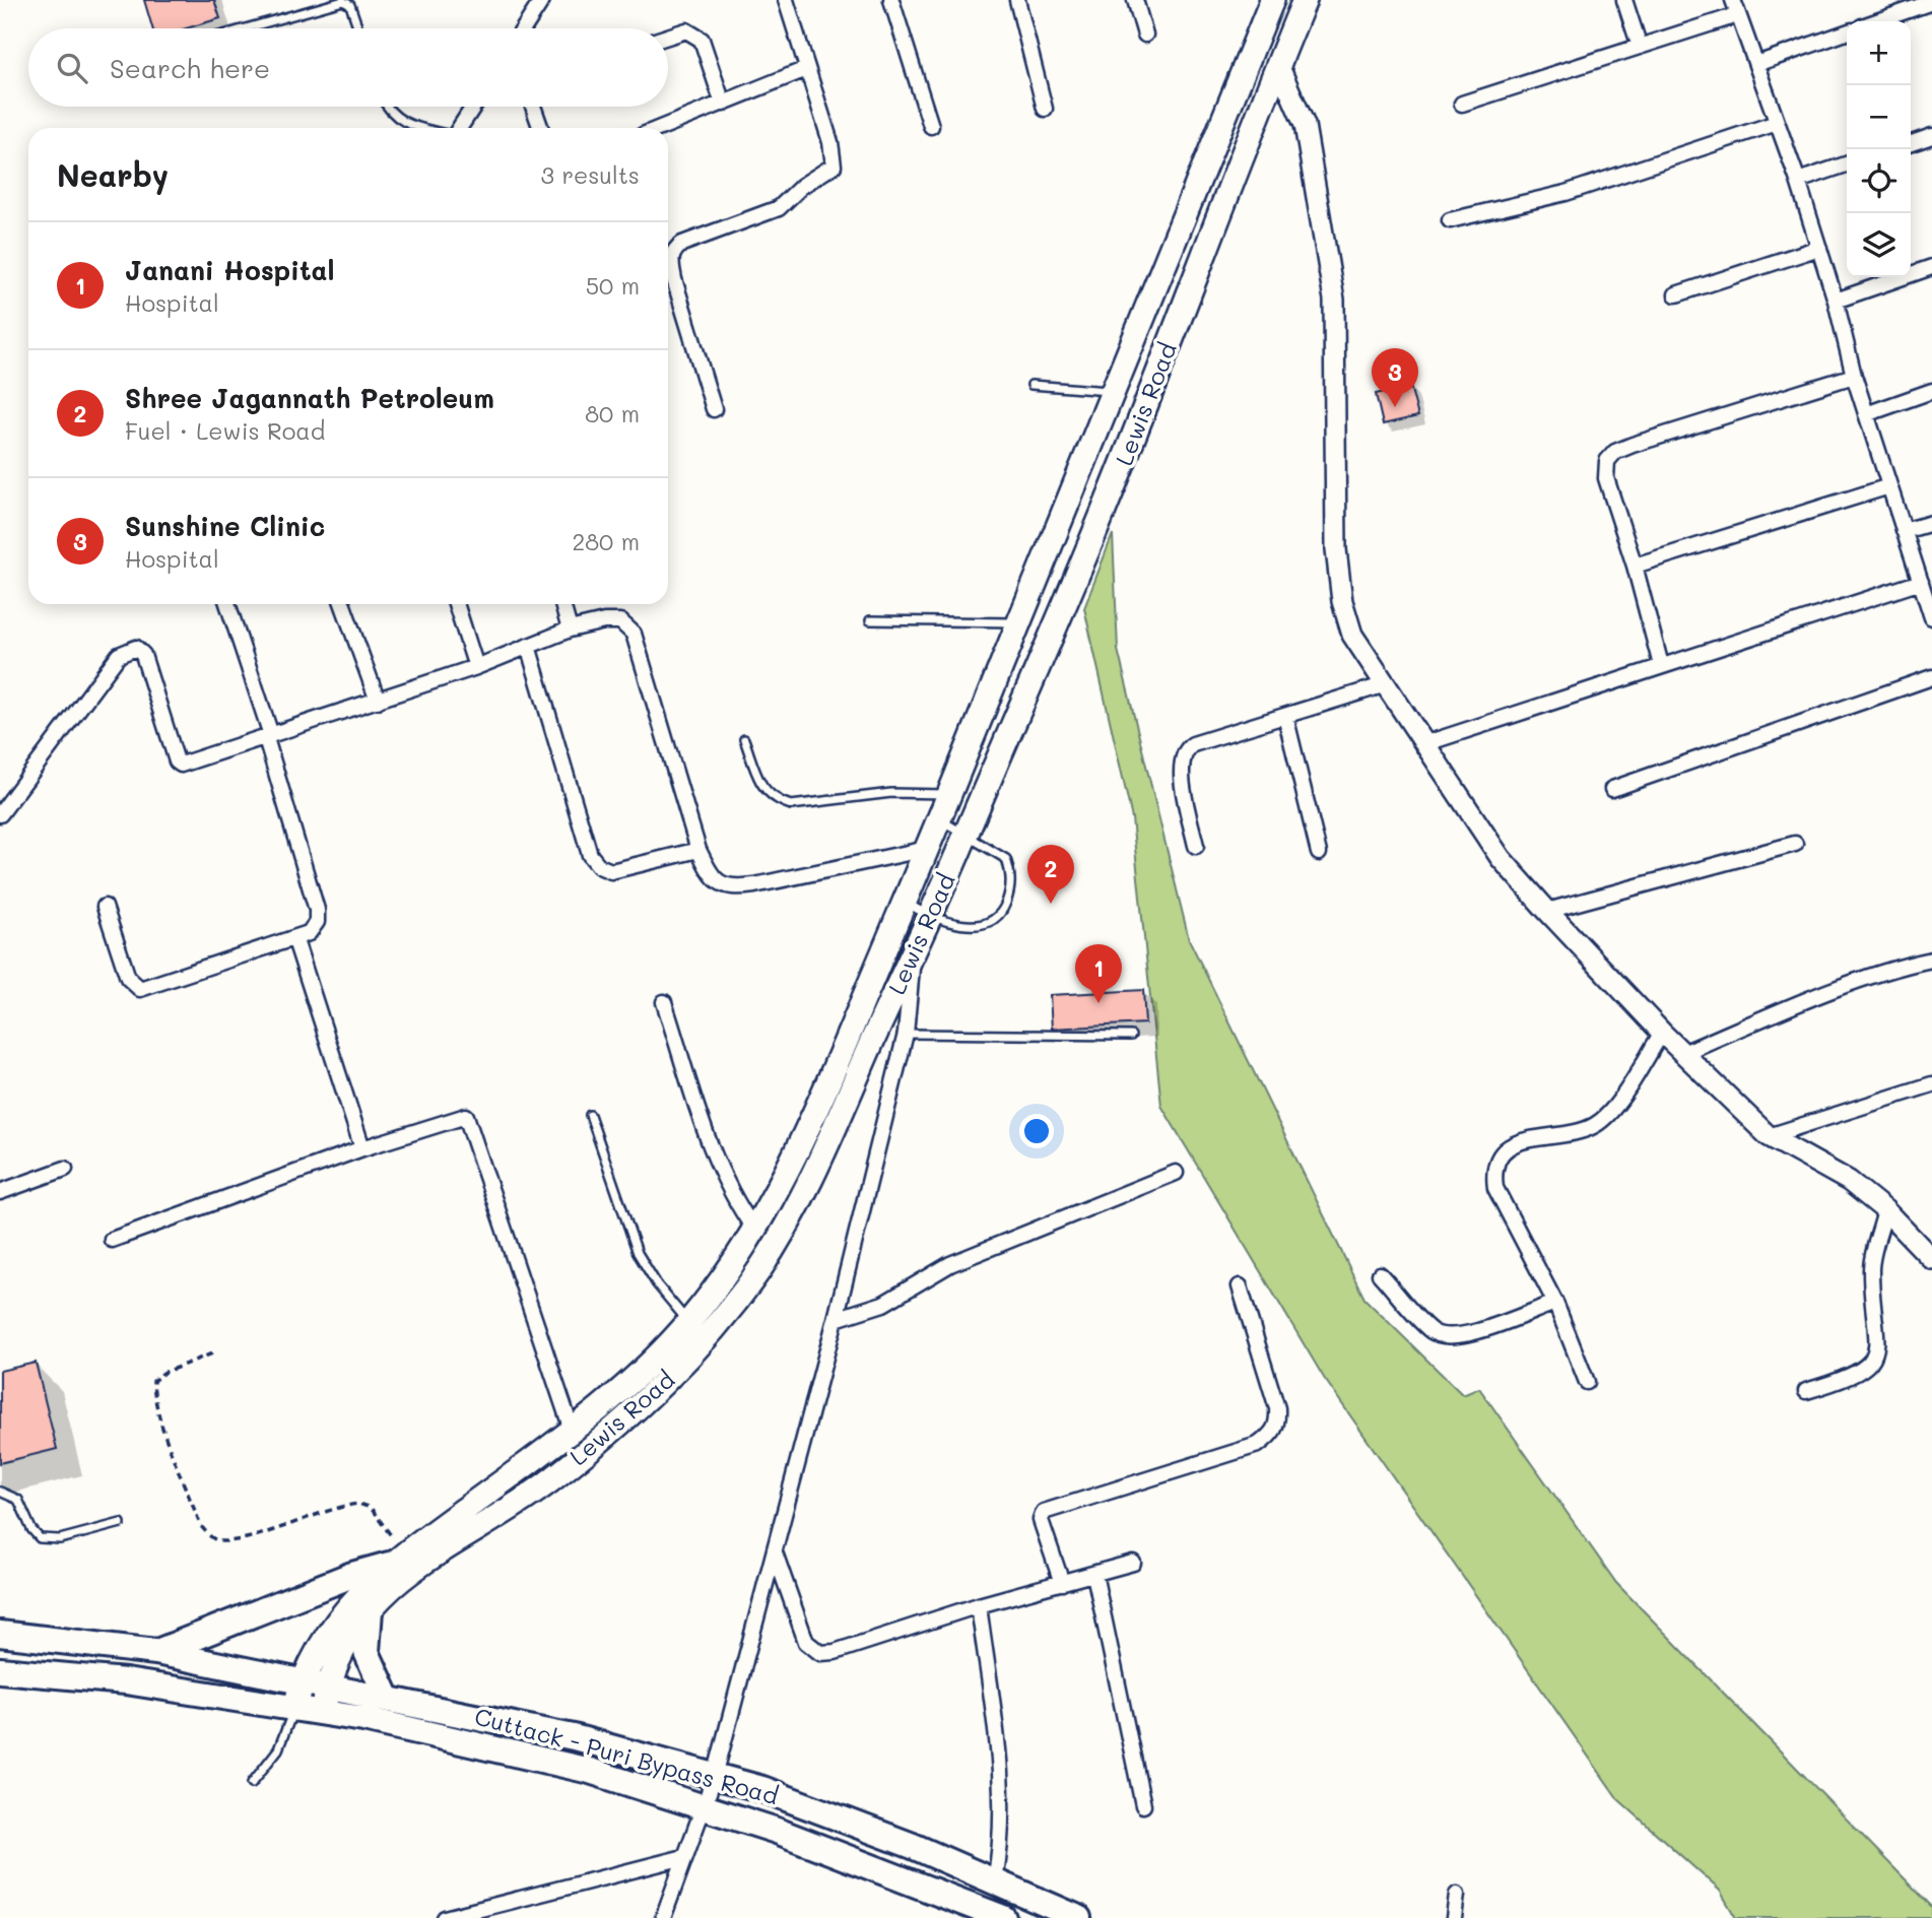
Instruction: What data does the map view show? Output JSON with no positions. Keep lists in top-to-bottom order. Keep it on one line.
{"streets":{"highway":["Cuttack - Puri Bypass Road"],"main road":["Lewis Road"]},"crossings":[["Lewis Road","Cuttack - Puri Bypass Road"]],"page":{"map_buttons":["+","−"],"search":"Search here","heading":["Nearby","3 results"],"list":[{"mark":"1","name":"Janani Hospital","note":"Hospital","value":"50 m"},{"mark":"2","name":"Shree Jagannath Petroleum","note":"Fuel · Lewis Road","value":"80 m"},{"mark":"3","name":"Sunshine Clinic","note":"Hospital","value":"280 m"}],"pins":["3","2","1"]}}
